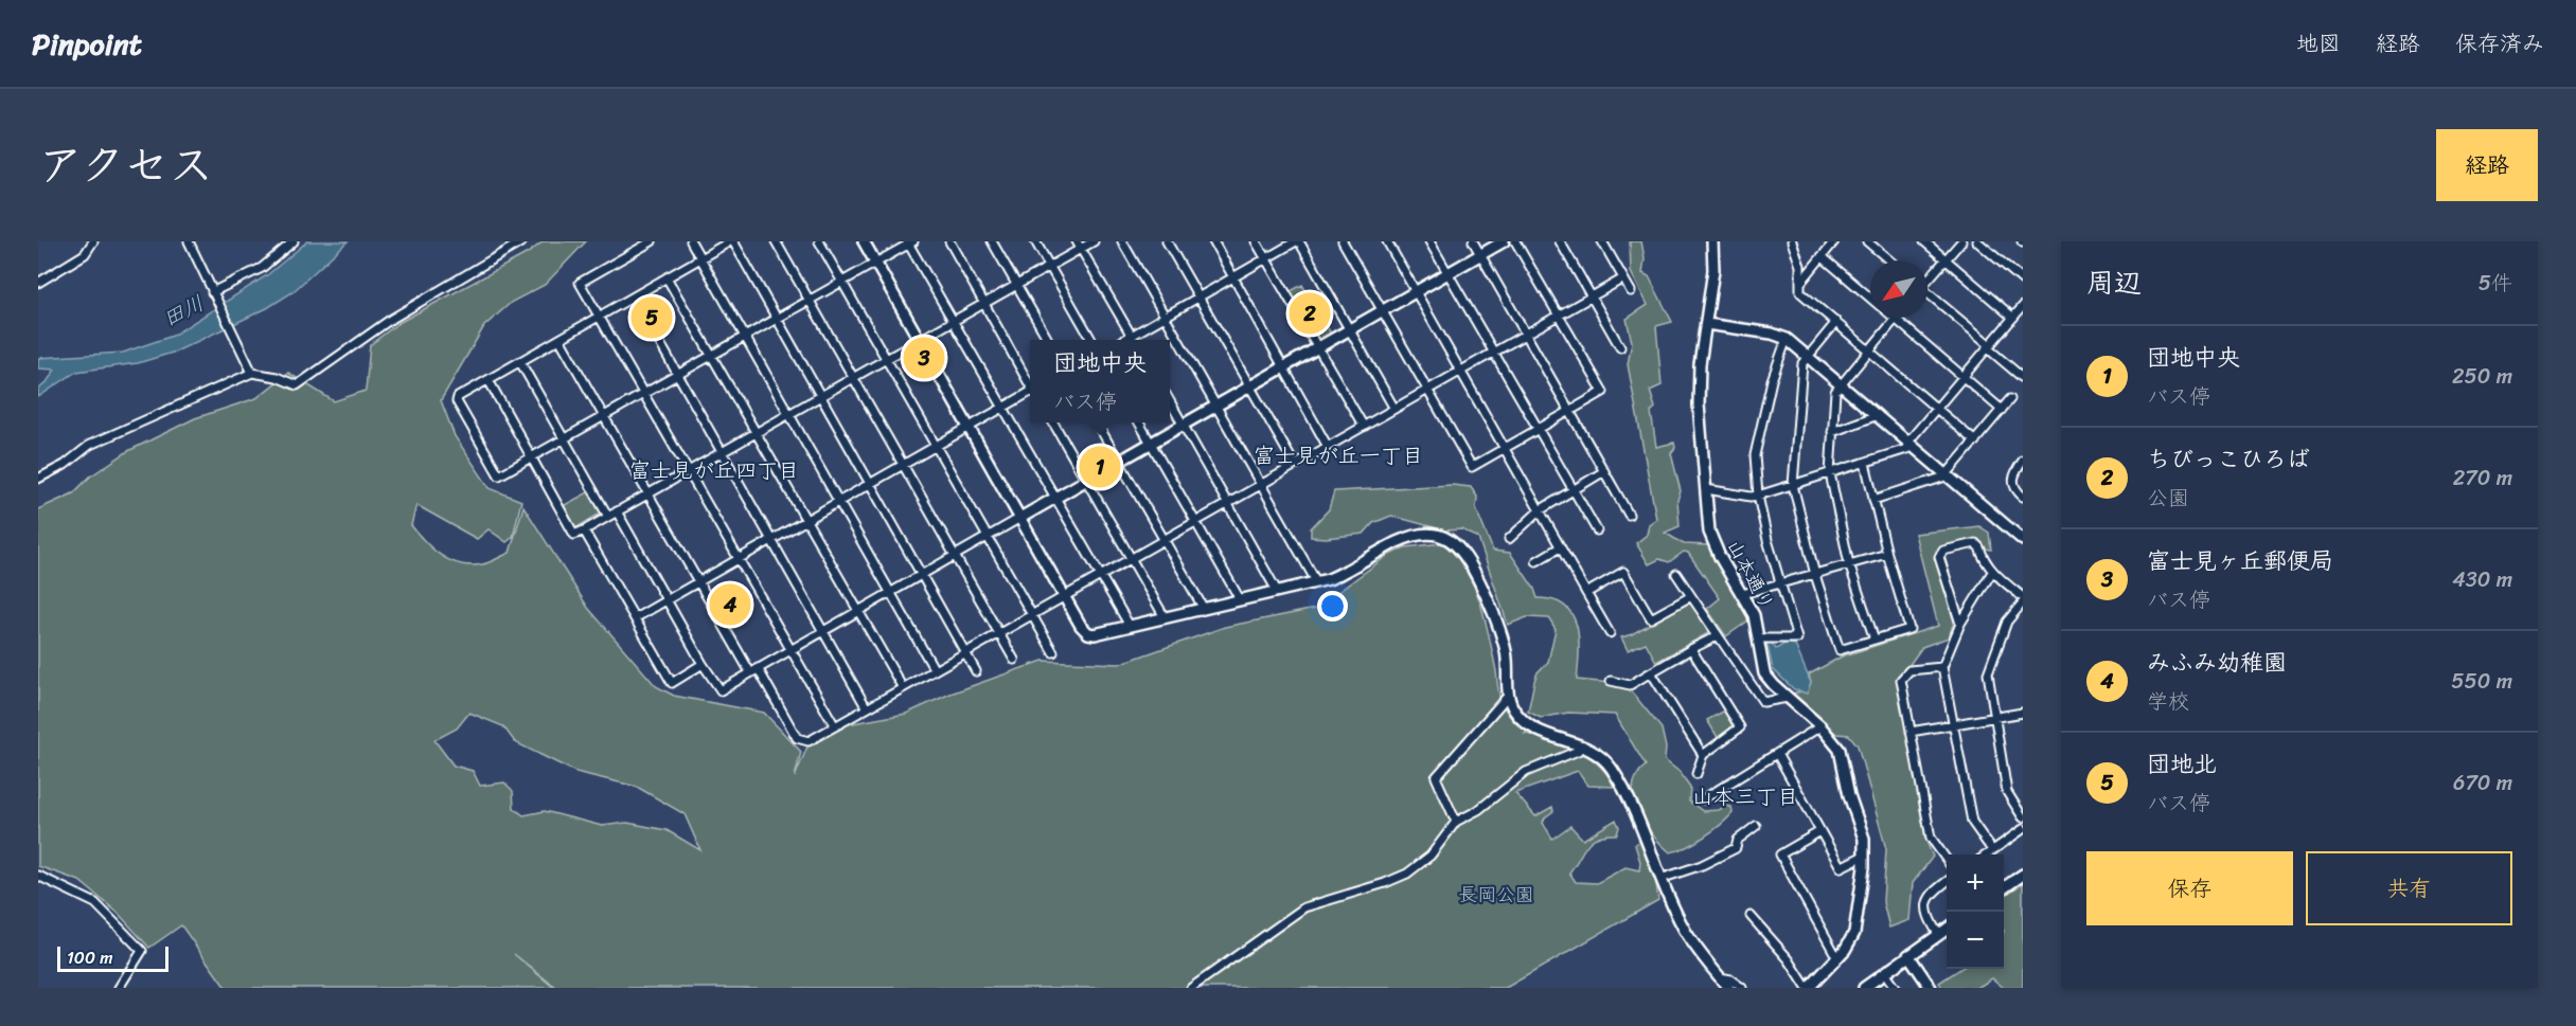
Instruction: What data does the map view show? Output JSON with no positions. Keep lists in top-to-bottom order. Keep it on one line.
{"streets":{"street":["山本通り"]},"districts":["富士見が丘一丁目","富士見が丘四丁目","山本三丁目"],"water":["田川"],"parks":["長岡公園"],"scale_bar":"100 m","north":"bottom left","page":{"header":"Pinpoint","nav":["地図","経路","保存済み"],"title":"アクセス","buttons":["経路",["保存","共有"]],"heading":["周辺","5件"],"pins":["2","5","3","1","4"],"list":[{"mark":"1","name":"団地中央","note":"バス停","value":"250 m"},{"mark":"2","name":"ちびっこひろば","note":"公園","value":"270 m"},{"mark":"3","name":"富士見ヶ丘郵便局","note":"バス停","value":"430 m"},{"mark":"4","name":"みふみ幼稚園","note":"学校","value":"550 m"},{"mark":"5","name":"団地北","note":"バス停","value":"670 m"}],"popup":["団地中央","バス停"],"map_buttons":["+","−"],"scale":"100 m"}}
